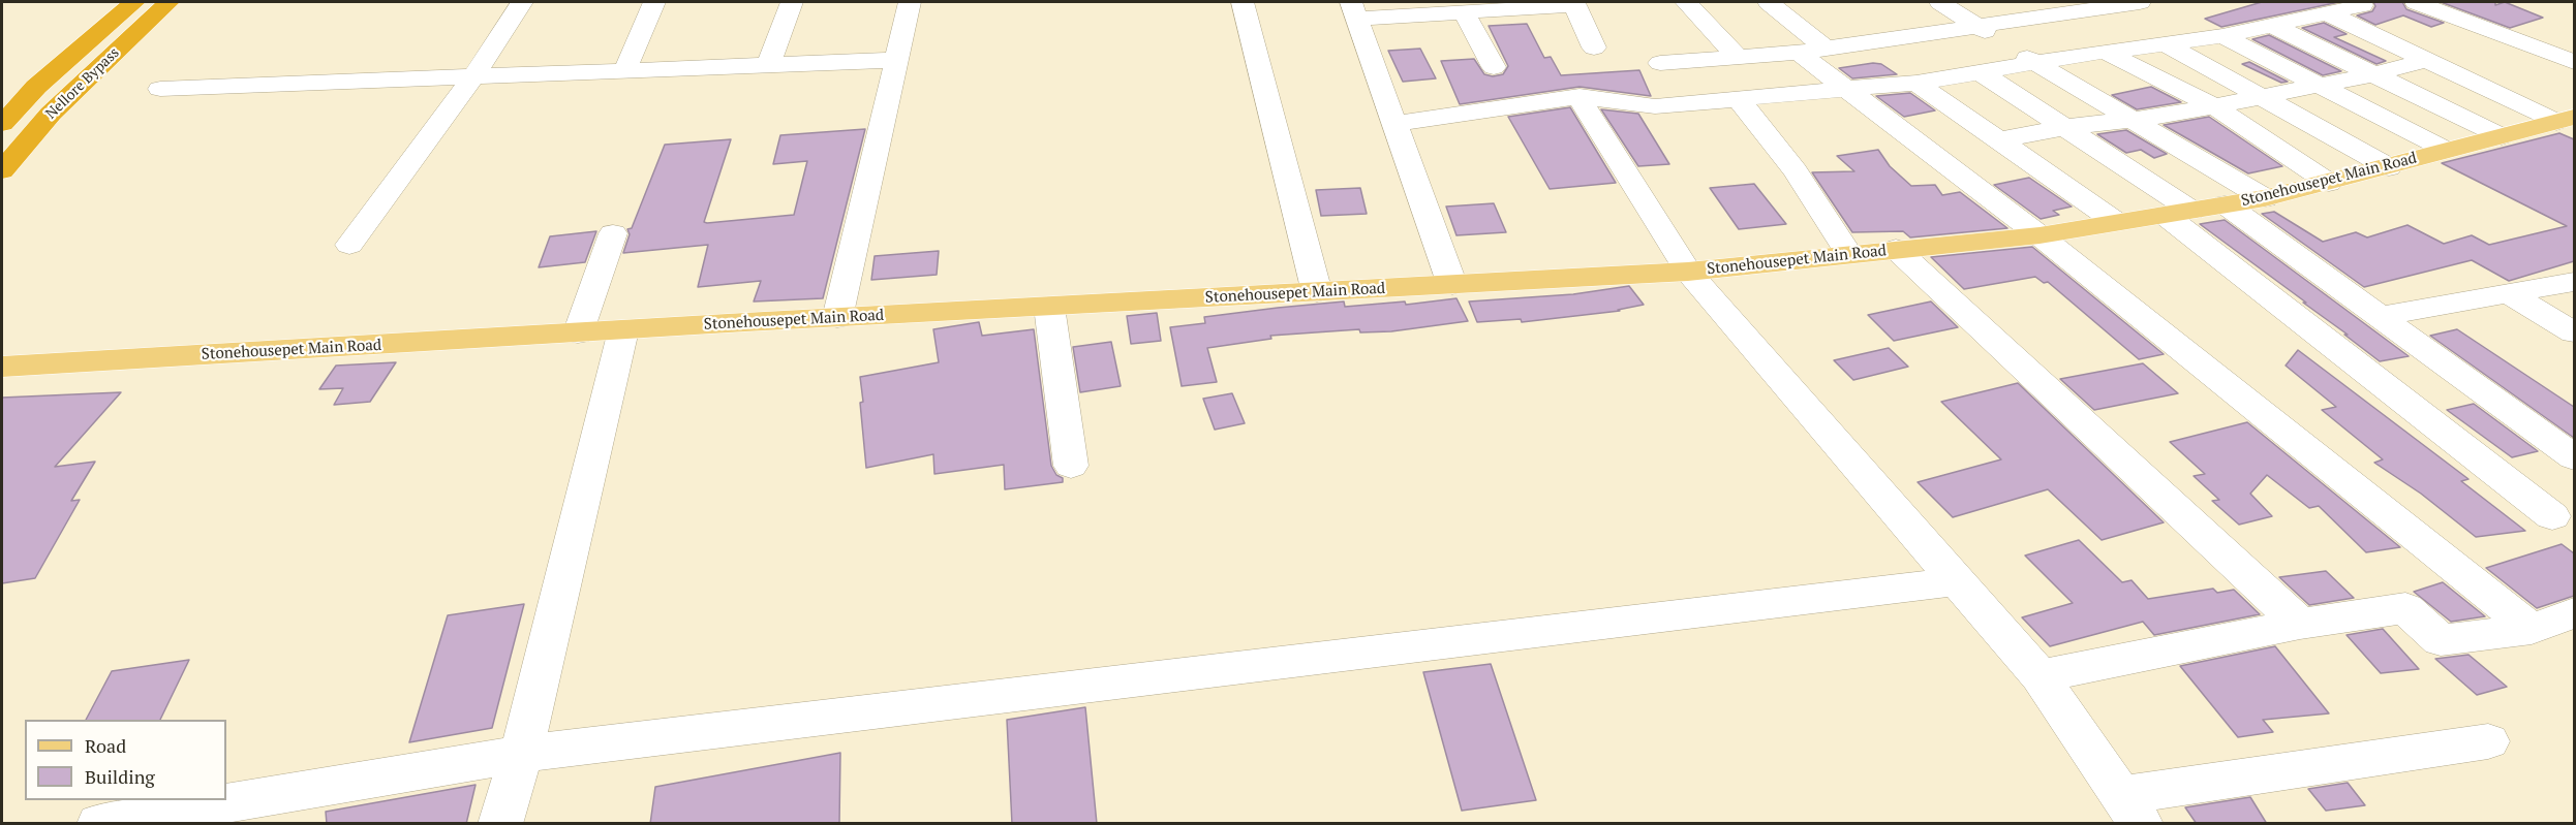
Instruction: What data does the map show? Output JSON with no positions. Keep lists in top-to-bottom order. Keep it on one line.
{"streets":{"highway":["Nellore Bypass"],"main road":["Stonehousepet Main Road"]},"legend":["Road","Building"]}
